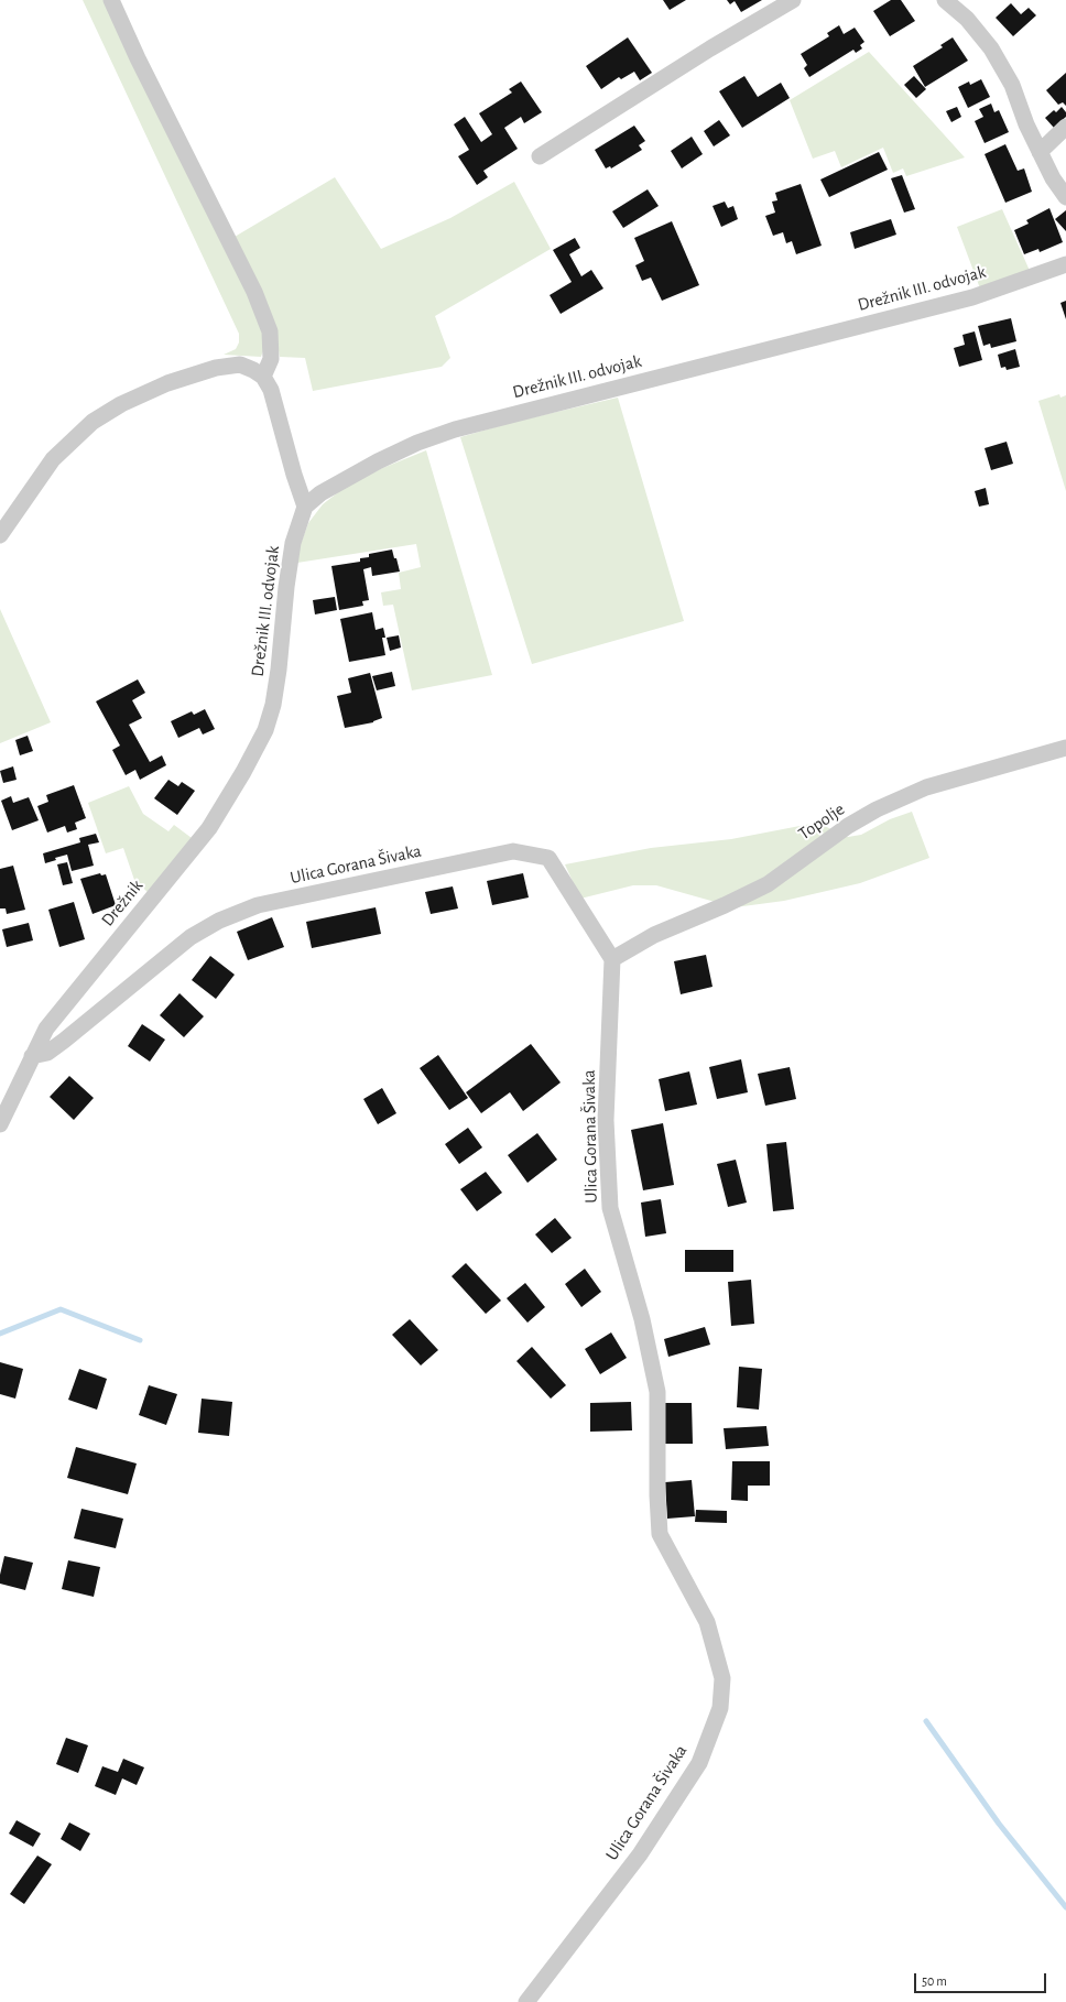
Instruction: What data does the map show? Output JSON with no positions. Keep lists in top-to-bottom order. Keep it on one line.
{"streets":{"street":["Drežnik III. odvojak","Topolje","Ulica Gorana Šivaka","Drežnik"]},"crossings":[["Drežnik III. odvojak","Drežnik"],["Topolje","Ulica Gorana Šivaka"],["Ulica Gorana Šivaka","Drežnik"]],"scale_bar":"50 m"}
